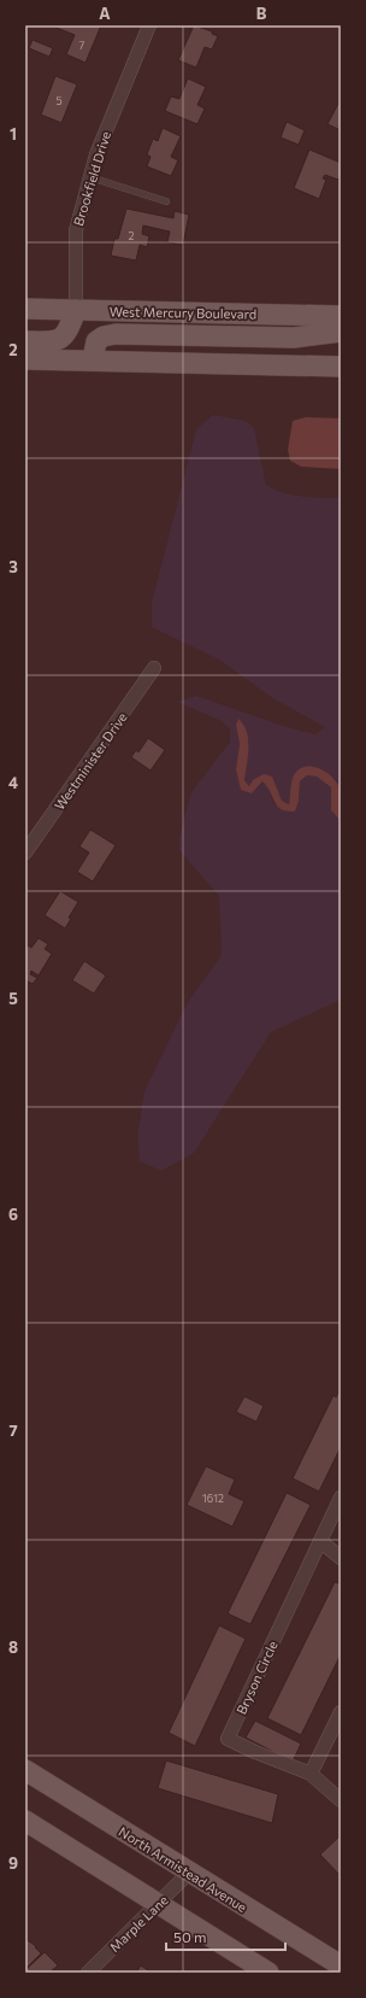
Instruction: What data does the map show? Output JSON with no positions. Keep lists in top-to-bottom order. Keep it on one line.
{"streets":{"main road":["West Mercury Boulevard","North Armistead Avenue"],"street":["Brookfield Drive","Westminister Drive","Bryson Circle","Marple Lane"]},"crossings":[["Brookfield Drive","West Mercury Boulevard"],["North Armistead Avenue","Marple Lane"]],"house_numbers":["7","5","2","1612"],"scale_bar":"50 m","grid":{"columns":["A","B"],"rows":["1","2","3","4","5","6","7","8","9"]}}
